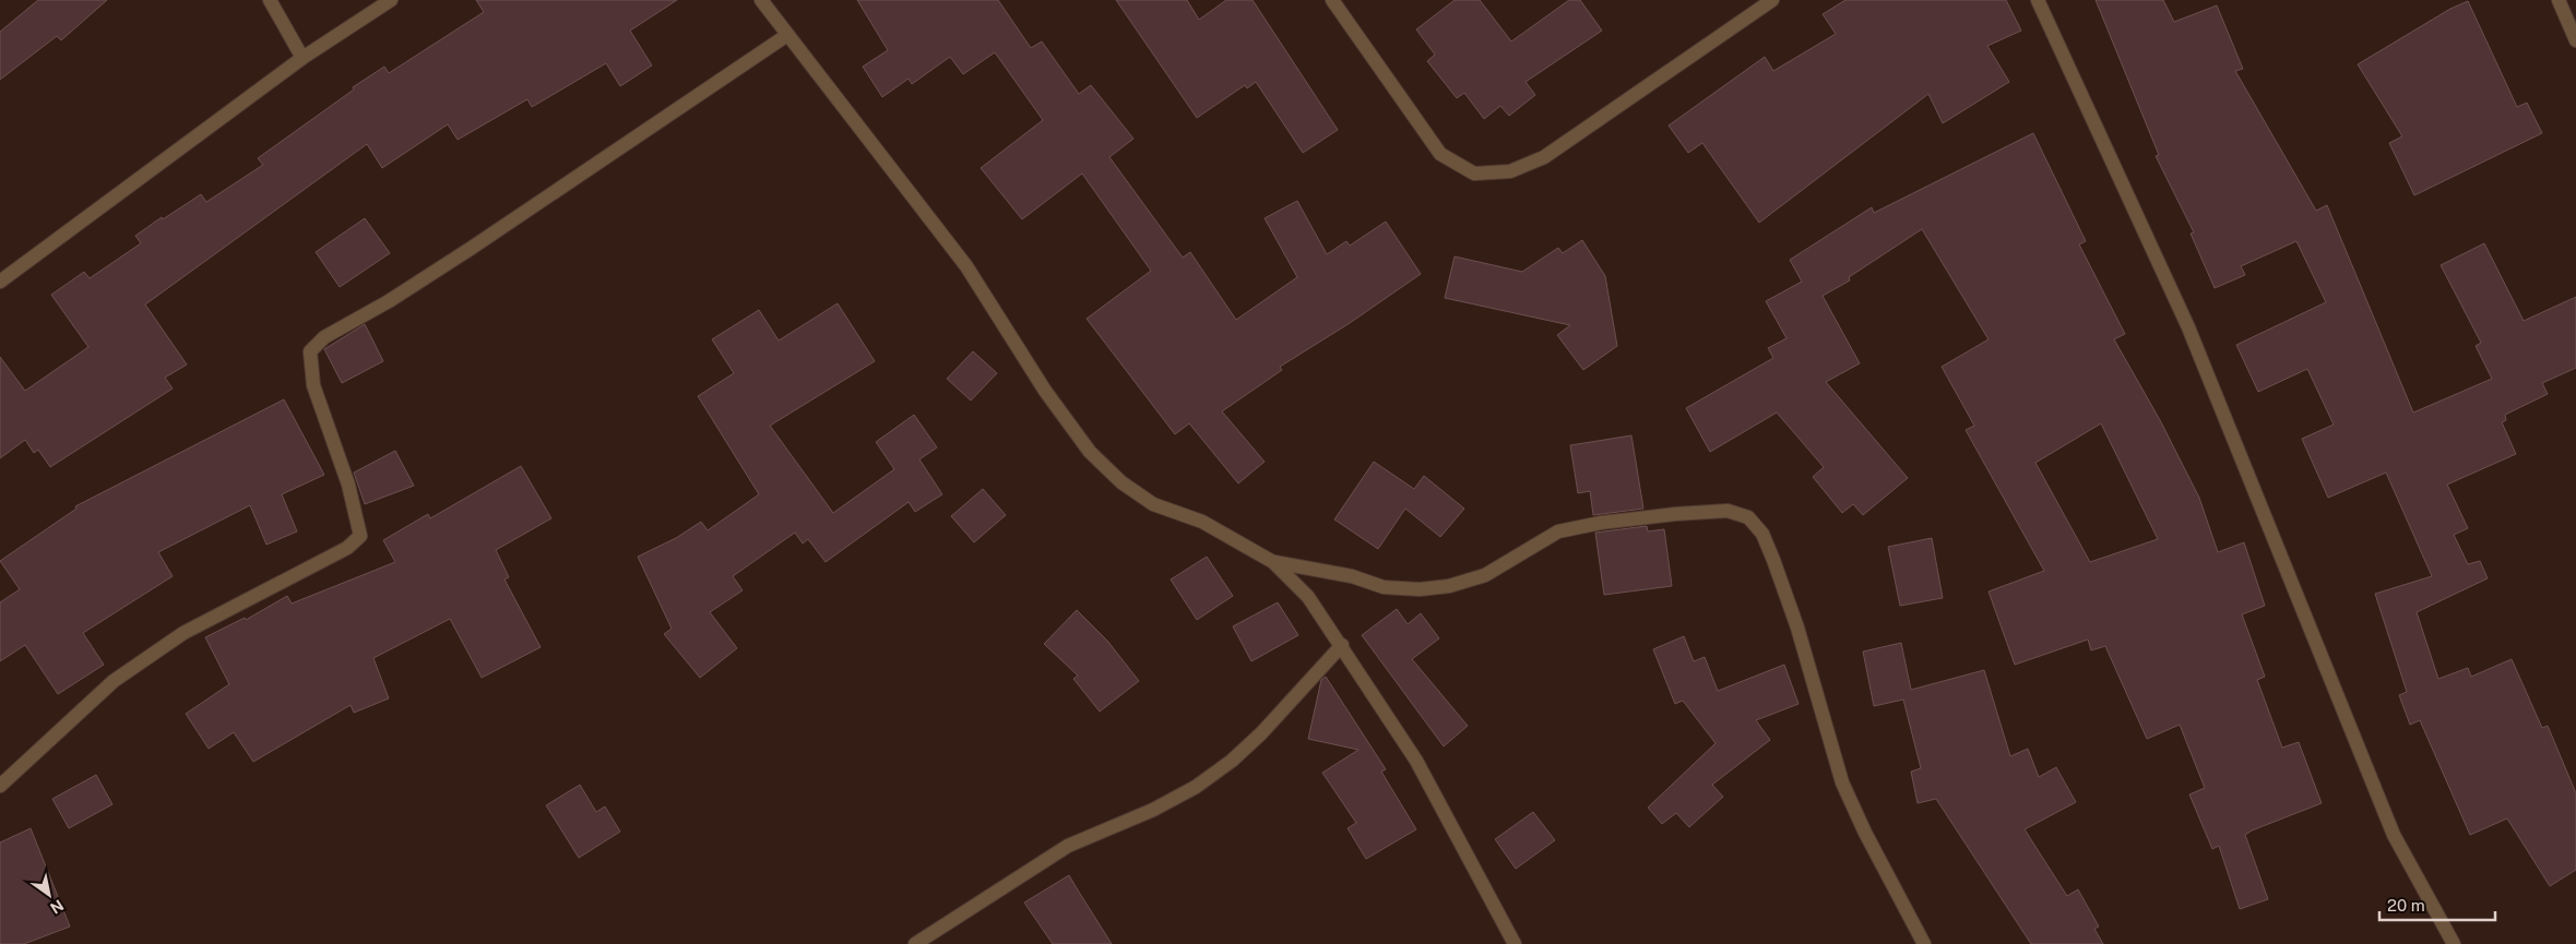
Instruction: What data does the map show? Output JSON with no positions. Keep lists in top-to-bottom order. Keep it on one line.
{"scale_bar":"20 m","north":"bottom right"}
